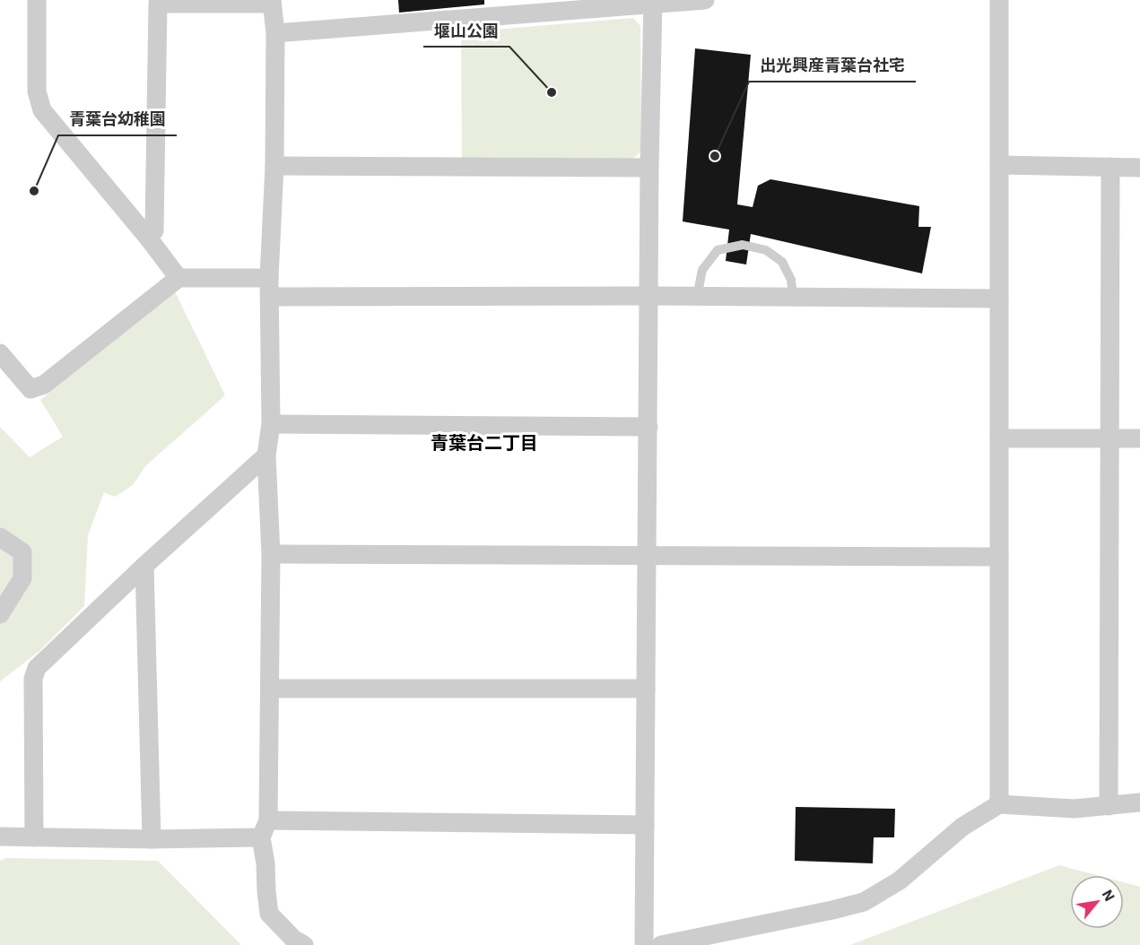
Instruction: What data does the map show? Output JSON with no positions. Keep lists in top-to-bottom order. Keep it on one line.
{"districts":["青葉台二丁目"],"places":["堰山公園","出光興産青葉台社宅","青葉台幼稚園"],"north":"top right"}
